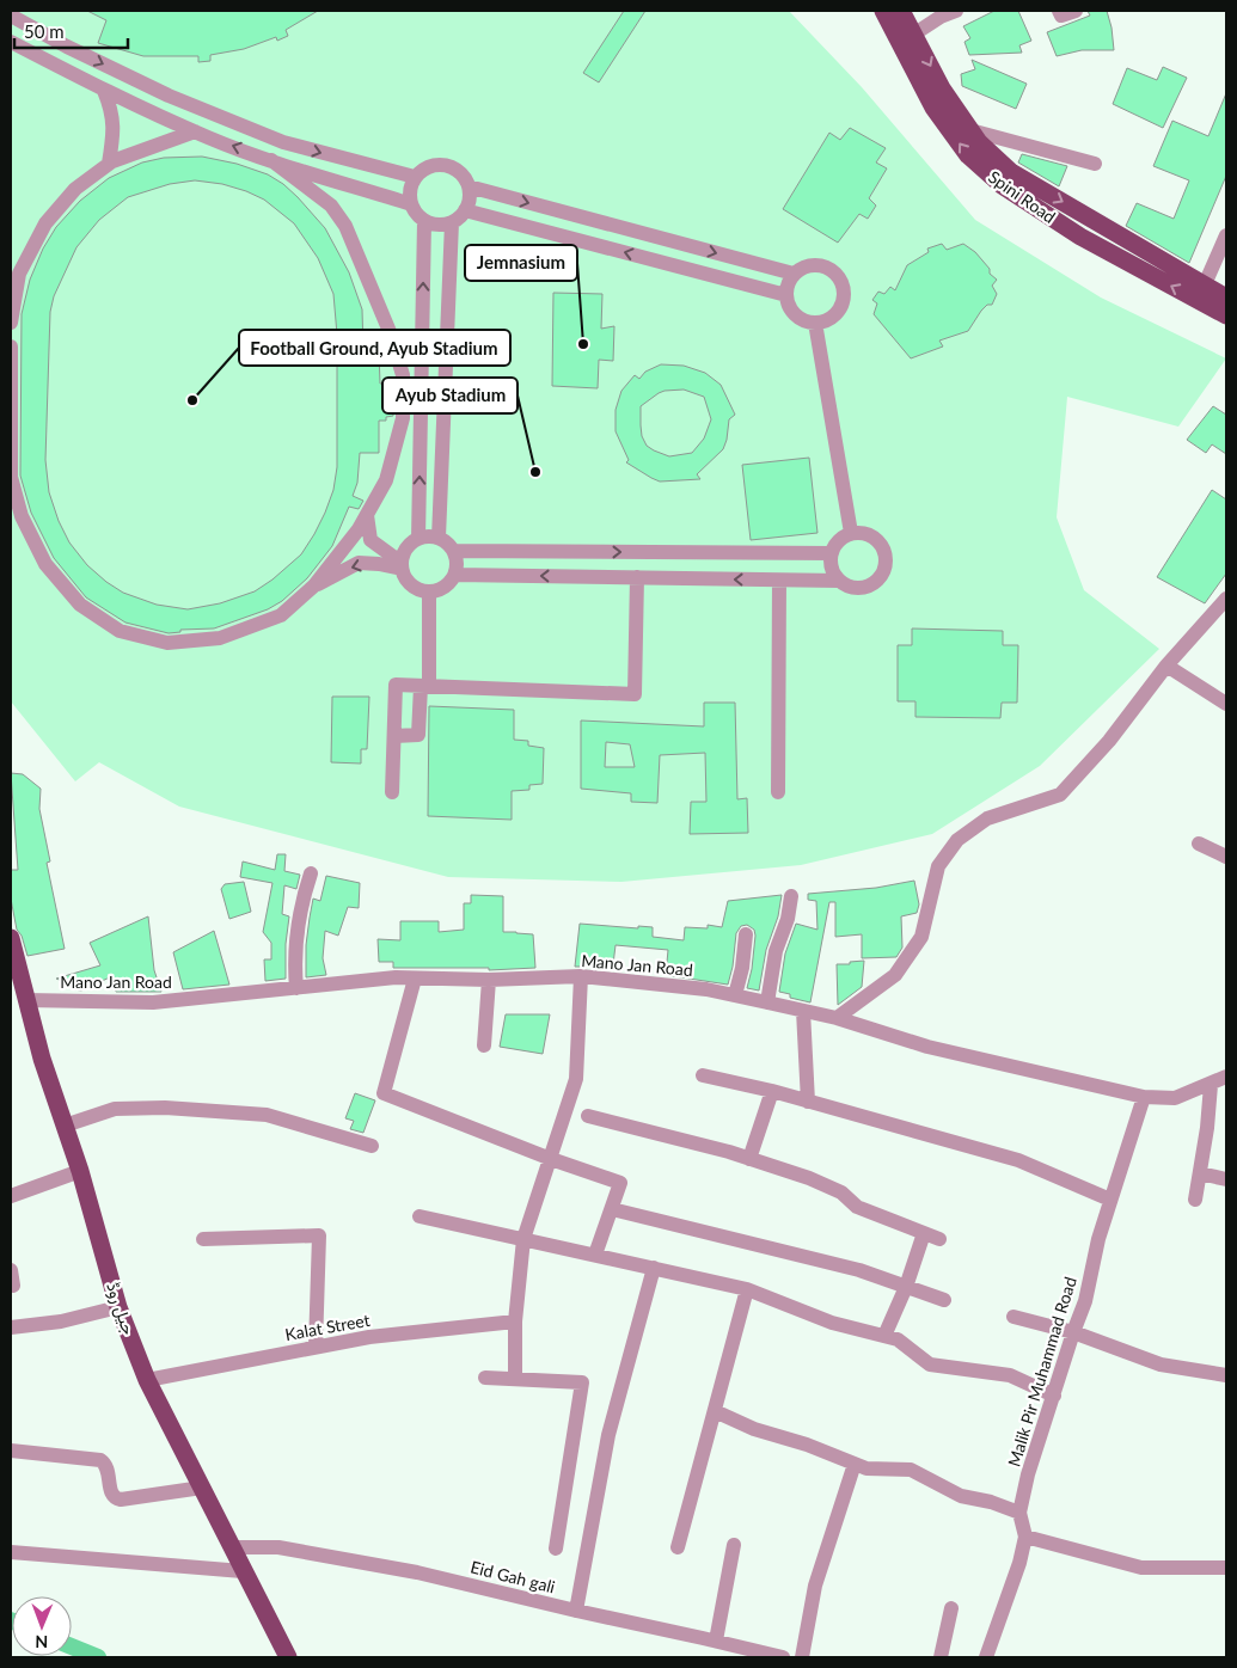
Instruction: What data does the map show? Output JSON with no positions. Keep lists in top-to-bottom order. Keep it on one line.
{"streets":{"main road":["Spini Road","جیل روڈ"],"street":["Mano Jan Road","Kalat Street","Malik Pir Muhammad Road","Eid Gah gali"]},"crossings":[["Mano Jan Road","جیل روڈ"],["Mano Jan Road","Malik Pir Muhammad Road"],["جیل روڈ","Kalat Street"],["جیل روڈ","Eid Gah gali"]],"places":["Jemnasium","Football Ground, Ayub Stadium","Ayub Stadium"],"scale_bar":"50 m","north":"bottom"}
